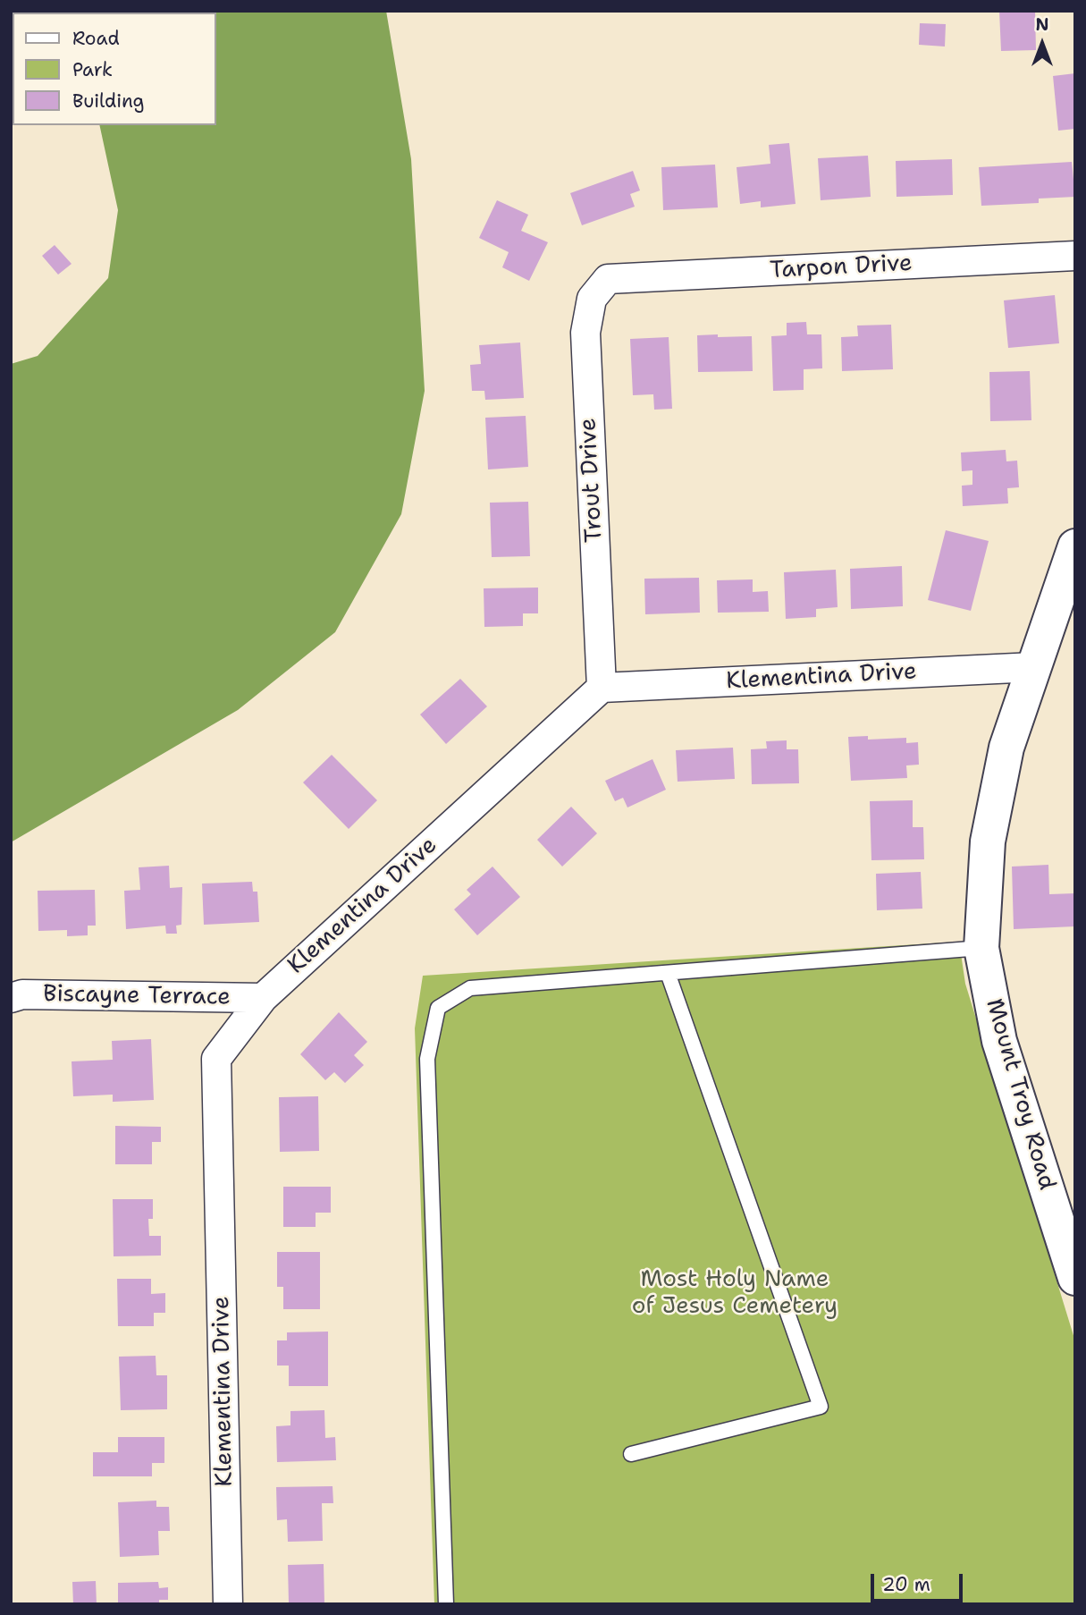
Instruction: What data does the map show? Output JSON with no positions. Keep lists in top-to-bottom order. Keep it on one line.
{"streets":{"street":["Tarpon Drive","Trout Drive","Klementina Drive","Biscayne Terrace","Mount Troy Road"]},"crossings":[["Tarpon Drive","Trout Drive"],["Trout Drive","Klementina Drive"],["Klementina Drive","Biscayne Terrace"],["Klementina Drive","Mount Troy Road"]],"parks":["Most Holy Name of Jesus Cemetery"],"legend":["Road","Park","Building"],"scale_bar":"20 m","north":"top"}
